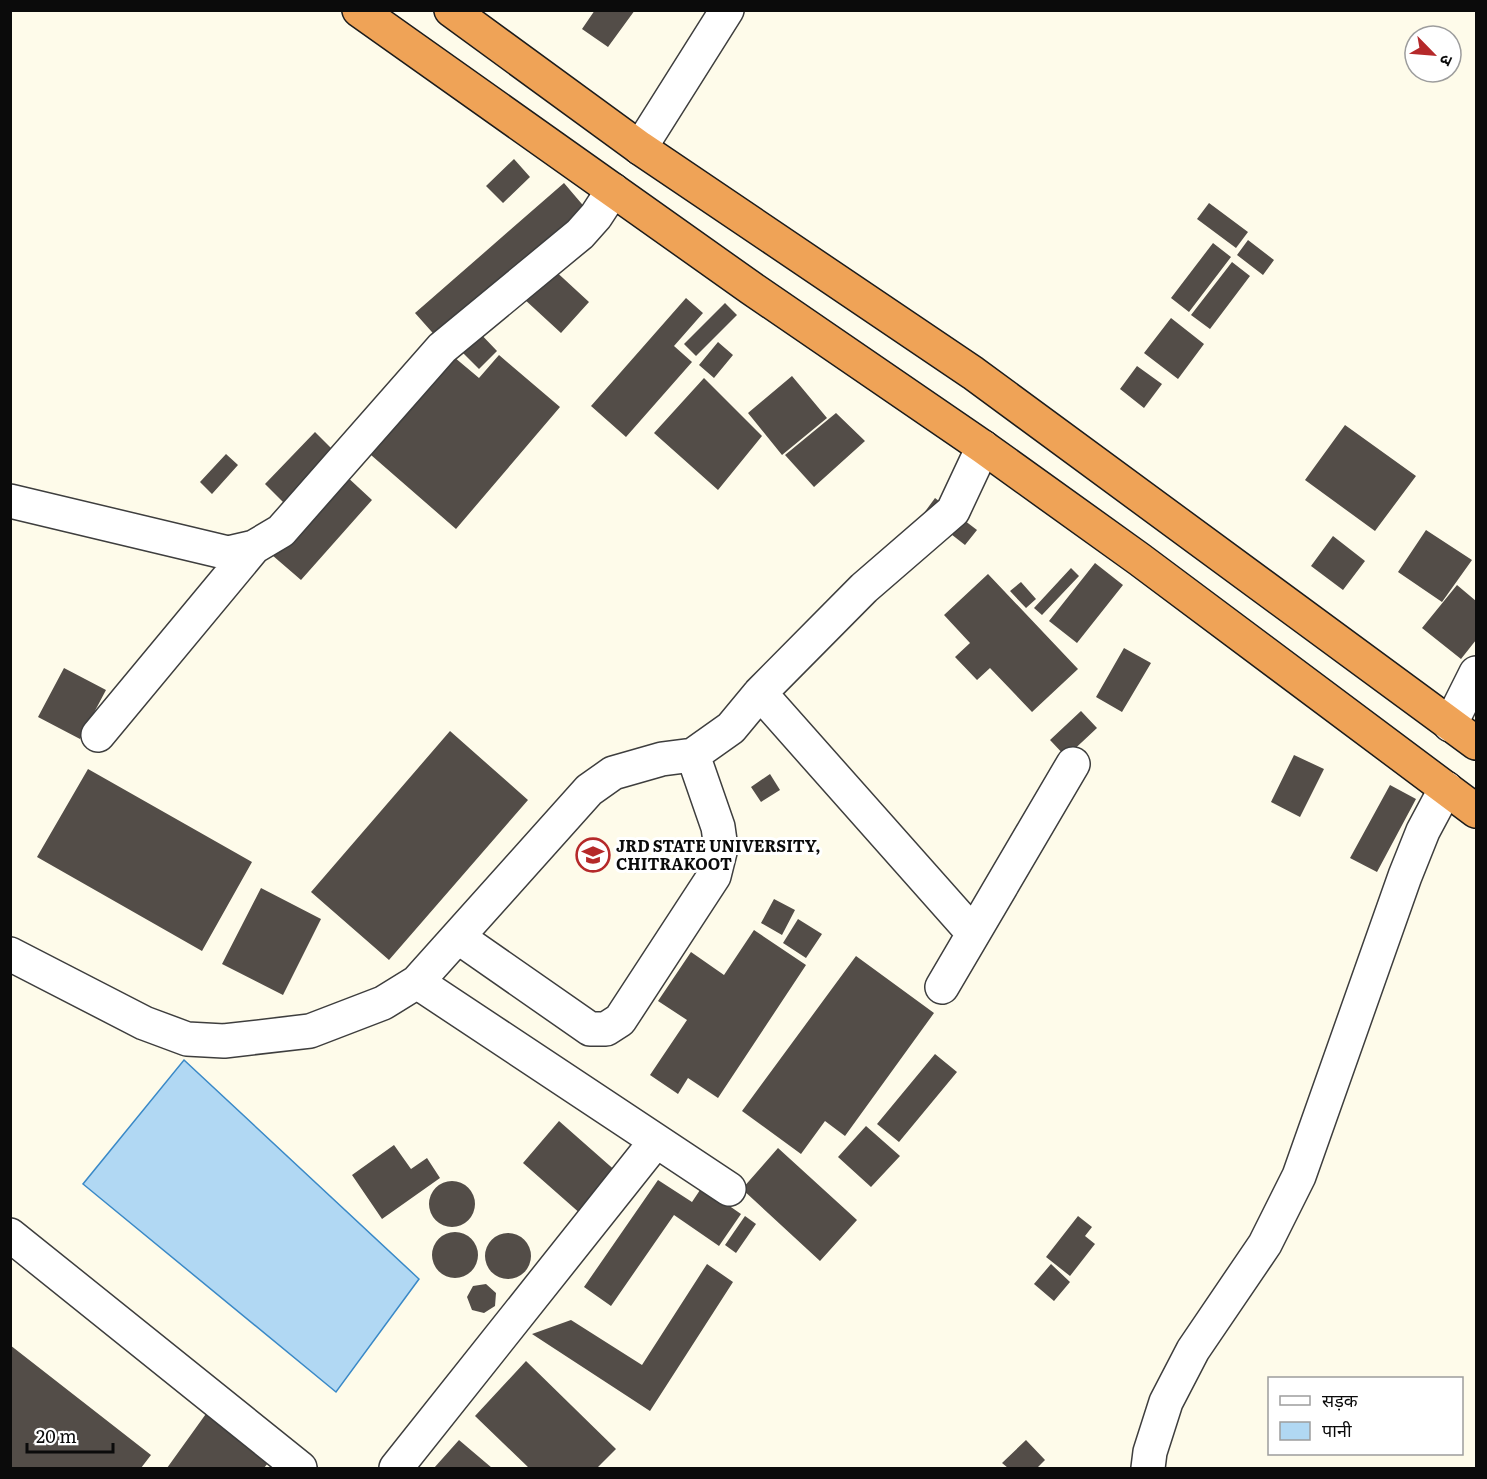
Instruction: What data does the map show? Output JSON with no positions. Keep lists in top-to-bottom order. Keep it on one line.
{"places":{"school or university":["JRD STATE UNIVERSITY, CHITRAKOOT"]},"legend":["सड़क","पानी"],"scale_bar":"20 m","north":"bottom right"}
